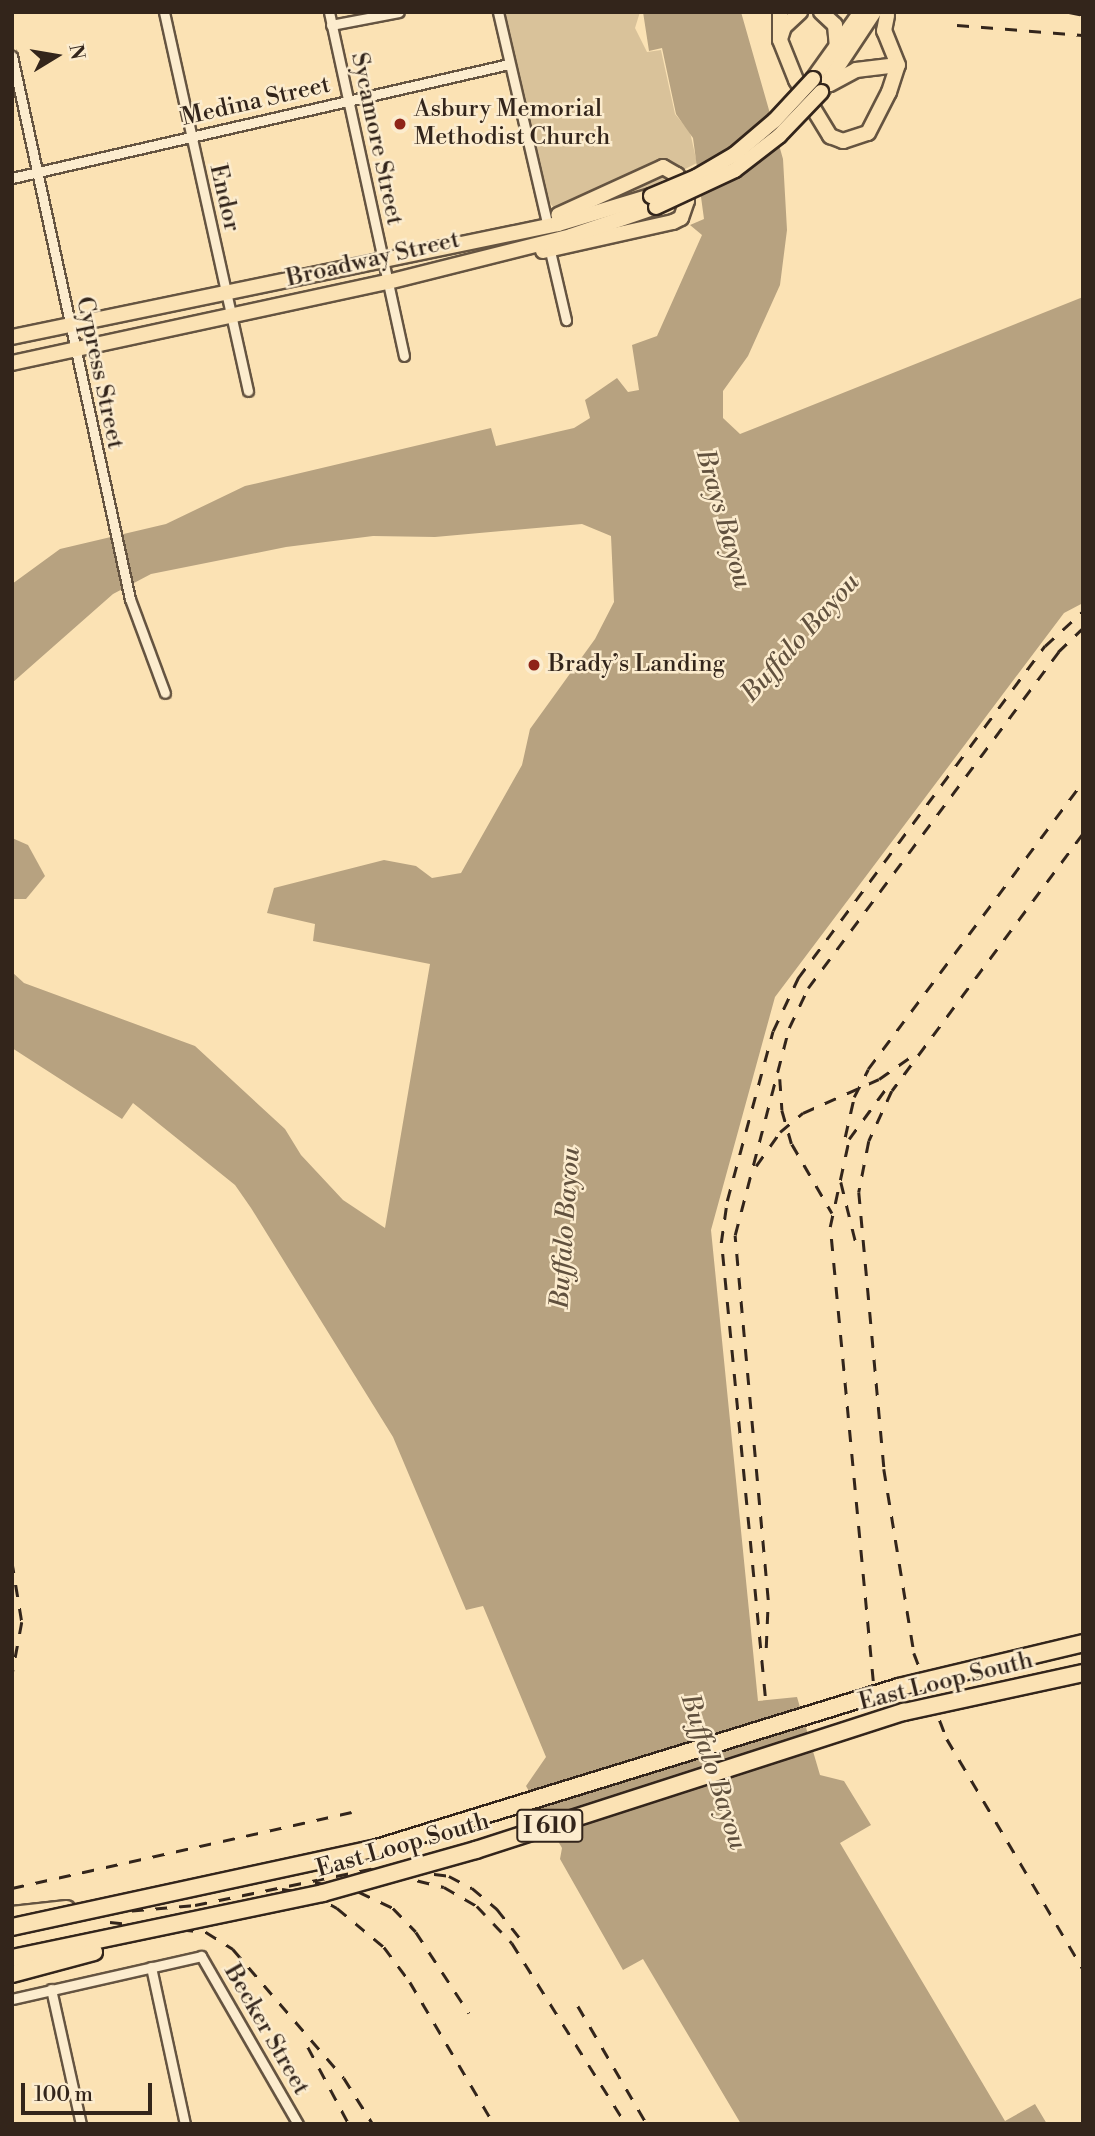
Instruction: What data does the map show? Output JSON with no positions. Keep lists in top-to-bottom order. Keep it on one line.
{"streets":{"highway":["East Loop South","I 610"],"main road":["Broadway Street"],"street":["Medina Street","Sycamore Street","Endor","Cypress Street","Becker Street"]},"crossings":[["Medina Street","Sycamore Street"],["Medina Street","Endor"],["Medina Street","Cypress Street"],["Sycamore Street","Broadway Street"],["Endor","Broadway Street"],["Broadway Street","Cypress Street"]],"water":["Brays Bayou","Buffalo Bayou"],"places":["Asbury Memorial Methodist Church","Brady’s Landing"],"scale_bar":"100 m","north":"right"}
